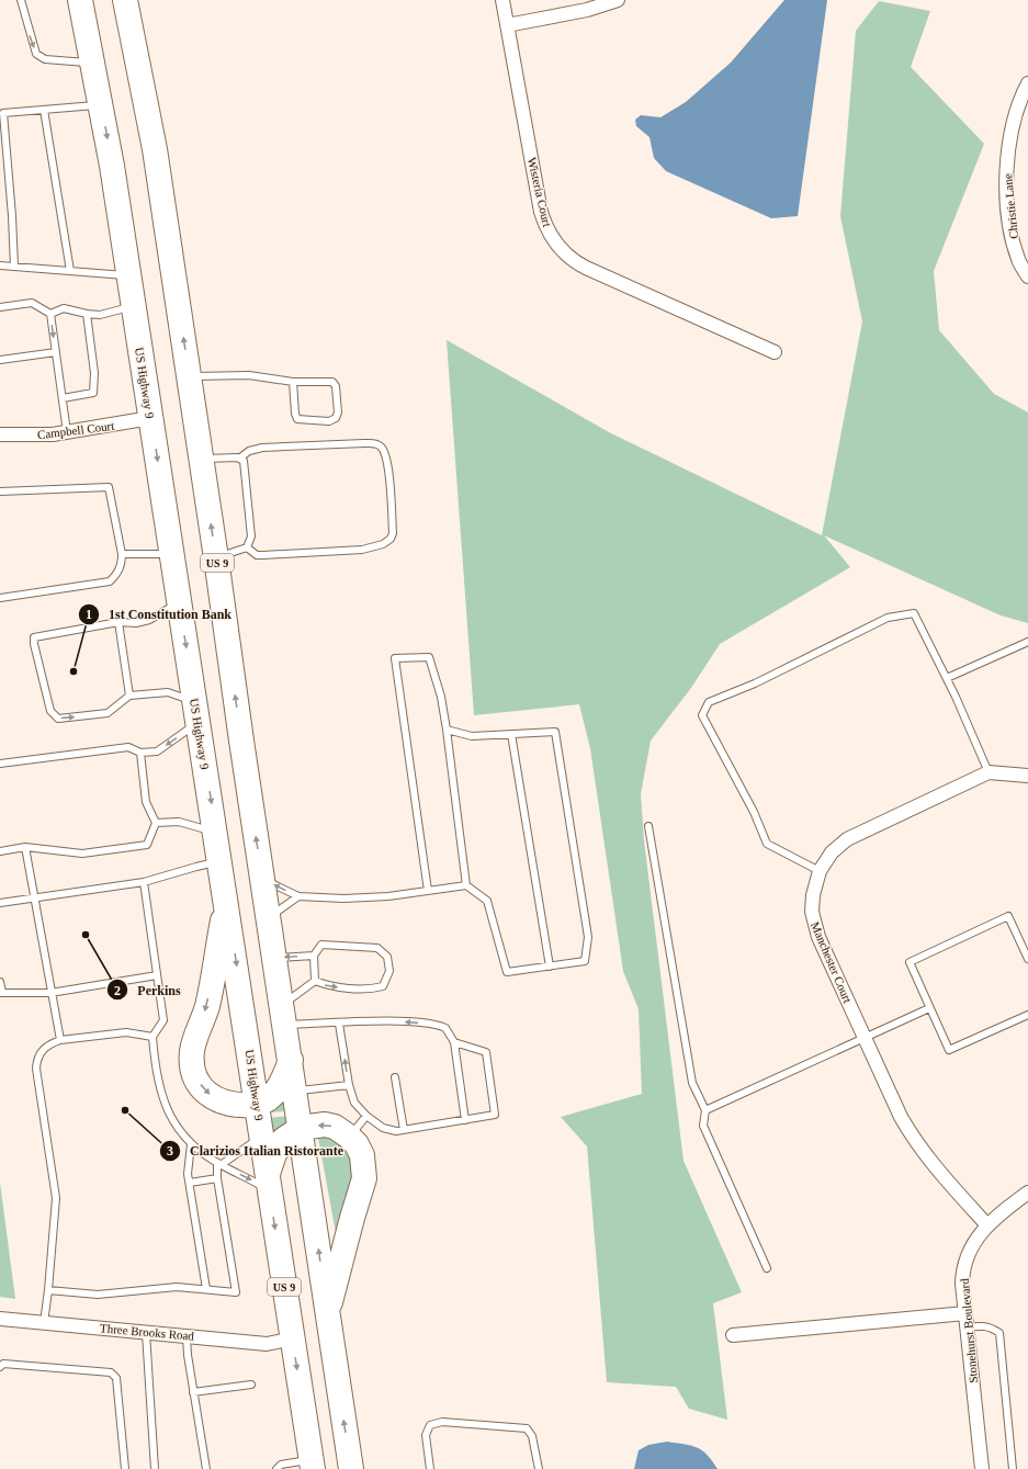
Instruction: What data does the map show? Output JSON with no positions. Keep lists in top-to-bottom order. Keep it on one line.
{"streets":{"highway":["US Highway 9","US 9"],"street":["Wisteria Court","Christie Lane","Campbell Court","Manchester Court","Stonehurst Boulevard","Three Brooks Road"]},"crossings":[["US Highway 9","Campbell Court"],["US Highway 9","Three Brooks Road"],["Manchester Court","Stonehurst Boulevard"]],"places":["1st Constitution Bank","Perkins","Clarizios Italian Ristorante"]}
